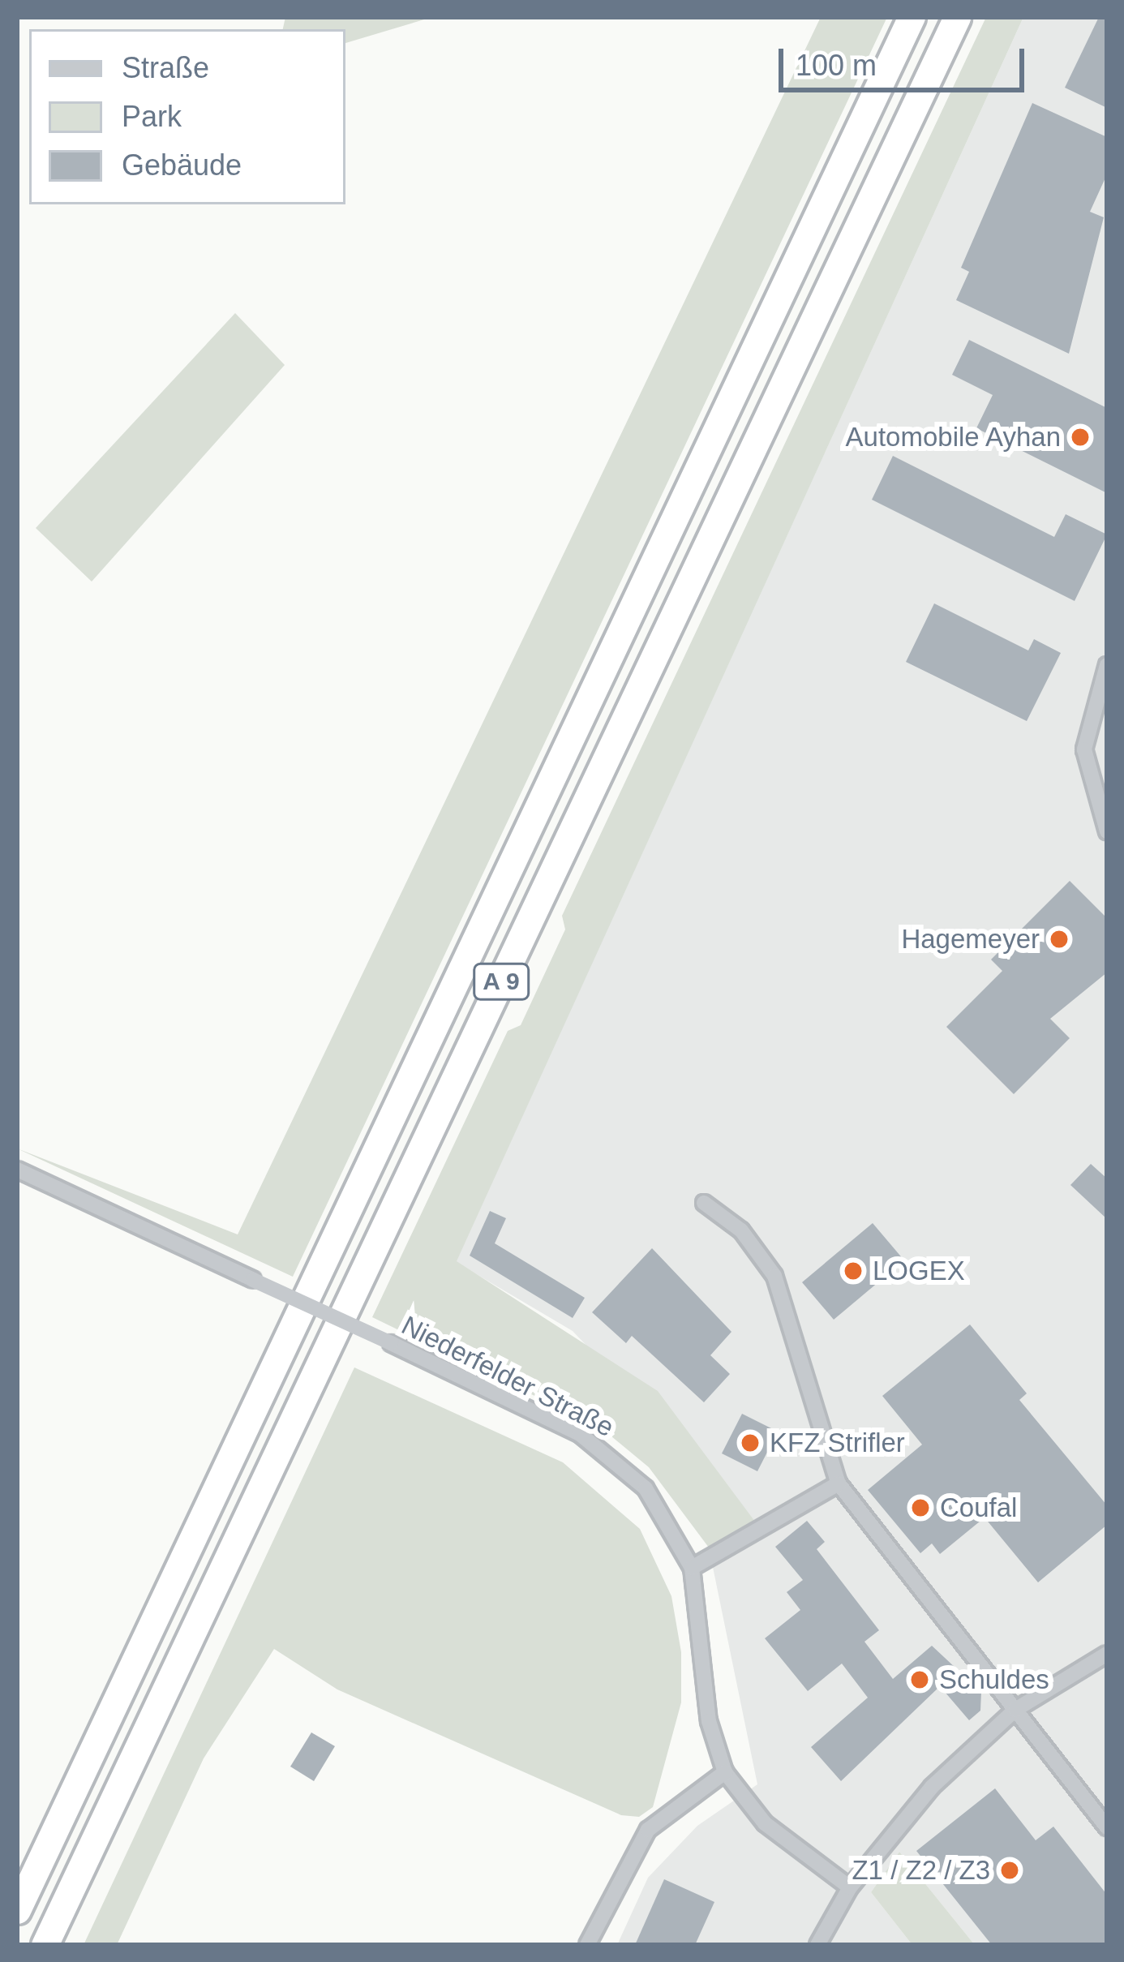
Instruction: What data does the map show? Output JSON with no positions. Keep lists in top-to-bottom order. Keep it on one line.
{"streets":{"highway":["A 9"],"street":["Niederfelder Straße"]},"places":["Automobile Ayhan","Hagemeyer","LOGEX","KFZ Strifler","Coufal","Schuldes","Z1 / Z2 / Z3"],"legend":["Straße","Park","Gebäude"],"scale_bar":"100 m"}
